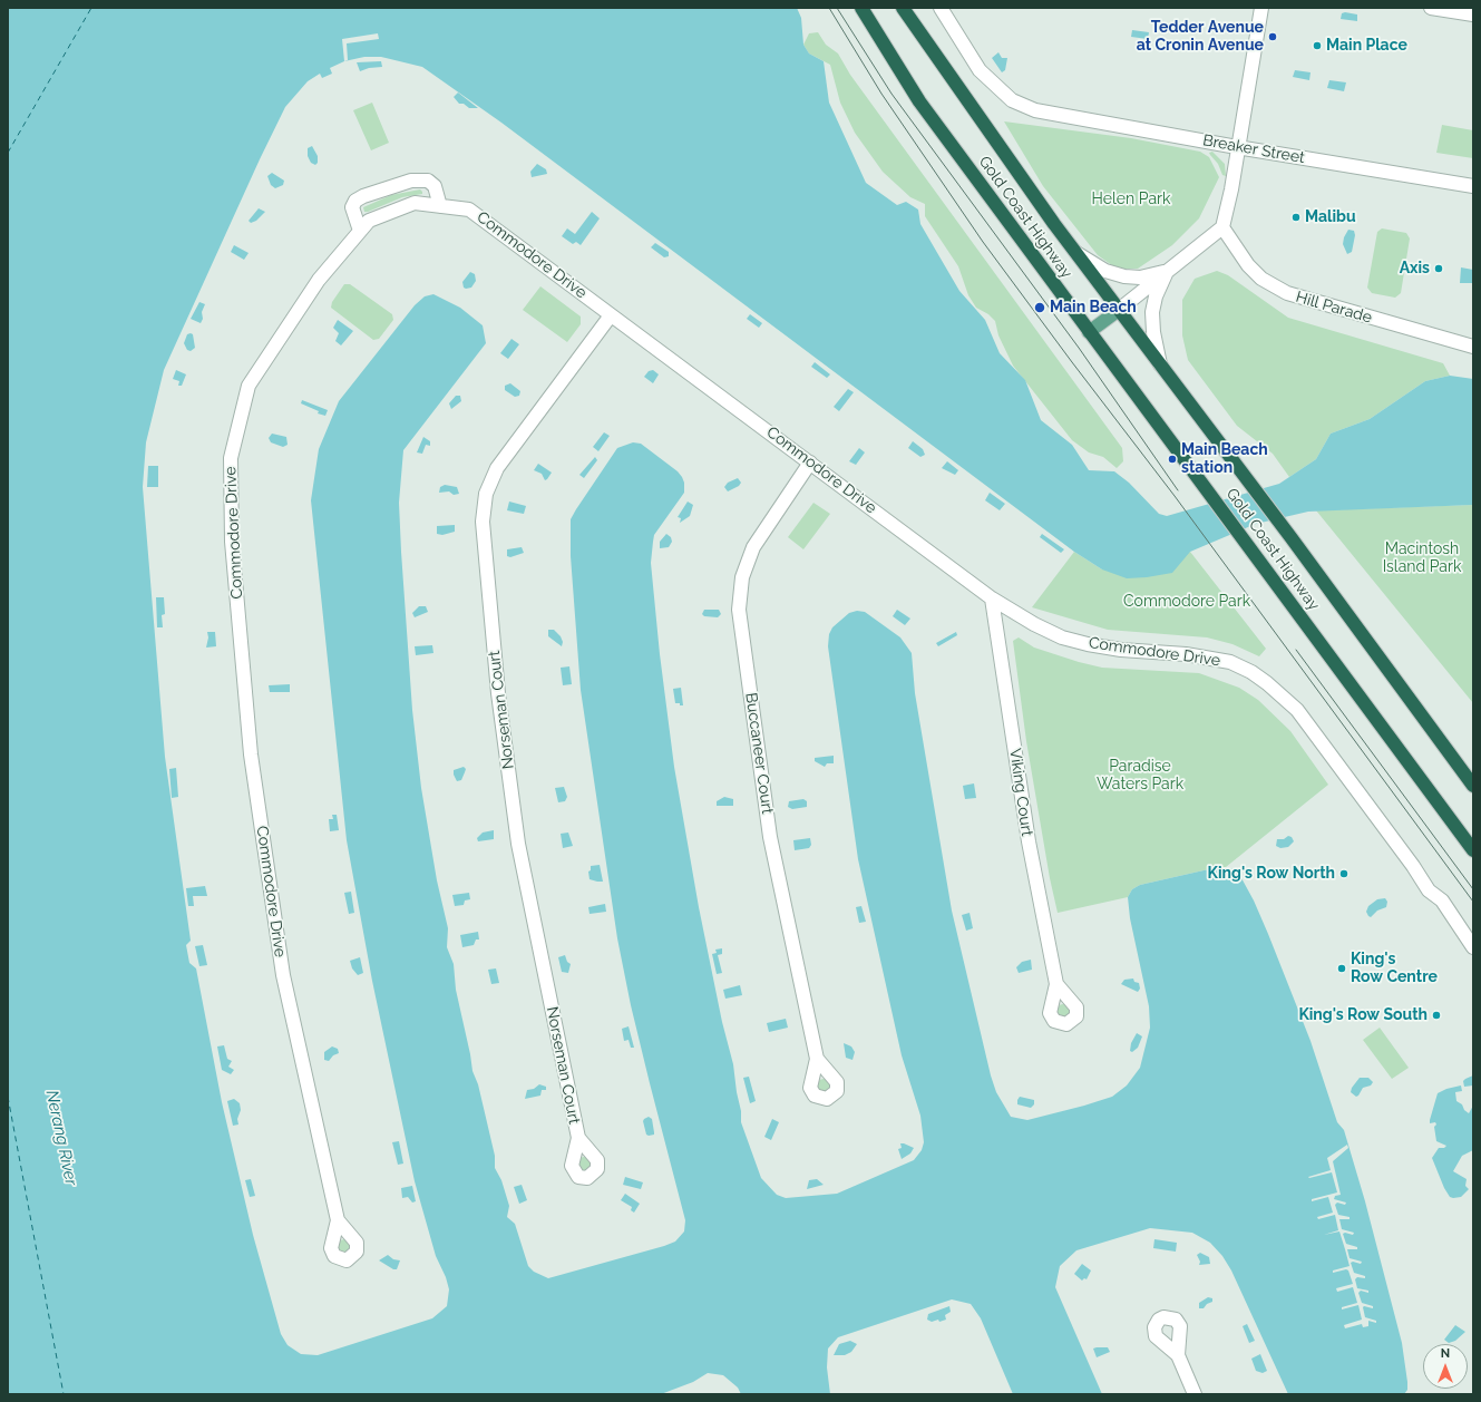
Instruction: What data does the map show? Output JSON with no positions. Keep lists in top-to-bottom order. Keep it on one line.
{"streets":{"highway":["Gold Coast Highway"],"street":["Breaker Street","Commodore Drive","Hill Parade","Norseman Court","Buccaneer Court","Viking Court"]},"crossings":[["Commodore Drive","Norseman Court"],["Commodore Drive","Buccaneer Court"],["Commodore Drive","Viking Court"]],"water":["Nerang River"],"parks":["Helen Park","Macintosh Island Park","Commodore Park","Paradise Waters Park"],"places":["Tedder Avenue at Cronin Avenue","Main Place","Malibu","Axis","Main Beach","Main Beach station","King's Row North","King's Row Centre","King's Row South"],"north":"top"}
